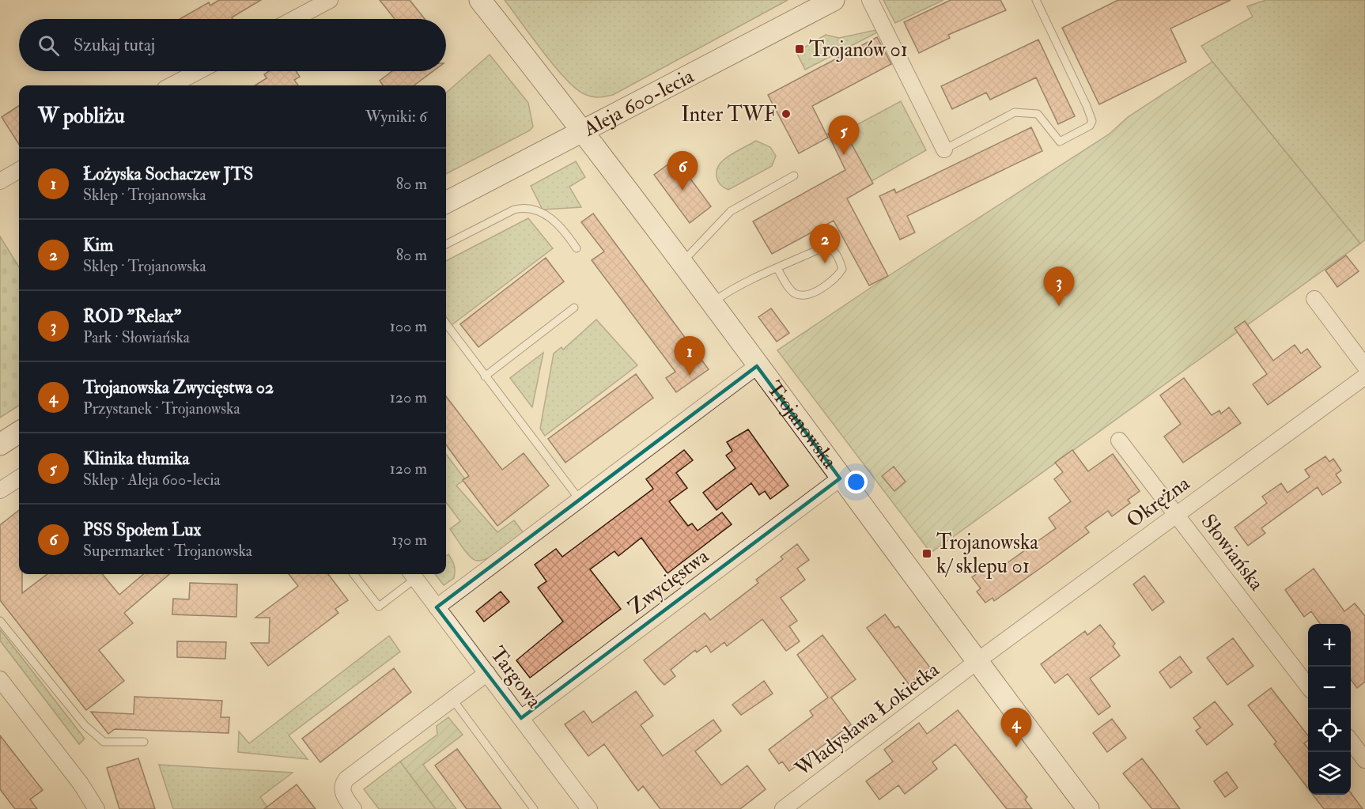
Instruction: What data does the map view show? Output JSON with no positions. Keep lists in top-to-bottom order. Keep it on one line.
{"streets":{"street":["Aleja 600-lecia","Trojanowska","Okrężna","Słowiańska","Zwycięstwa","Targowa","Władysława Łokietka"]},"crossings":[["Aleja 600-lecia","Trojanowska"],["Trojanowska","Okrężna"],["Trojanowska","Zwycięstwa"],["Trojanowska","Władysława Łokietka"],["Okrężna","Słowiańska"],["Okrężna","Władysława Łokietka"],["Zwycięstwa","Targowa"]],"places":{"transit":["Trojanów 01","Trojanowska k/ sklepu 01"],"other":["Inter TWF"]},"page":{"search":"Szukaj tutaj","heading":["W pobliżu","Wyniki: 6"],"pins":["5","6","2","3","1","4"],"list":[{"mark":"1","name":"Łożyska Sochaczew JTS","note":"Sklep · Trojanowska","value":"80 m"},{"mark":"2","name":"Kim","note":"Sklep · Trojanowska","value":"80 m"},{"mark":"3","name":"ROD \"Relax\"","note":"Park · Słowiańska","value":"100 m"},{"mark":"4","name":"Trojanowska Zwycięstwa 02","note":"Przystanek · Trojanowska","value":"120 m"},{"mark":"5","name":"Klinika tłumika","note":"Sklep · Aleja 600-lecia","value":"120 m"},{"mark":"6","name":"PSS Społem Lux","note":"Supermarket · Trojanowska","value":"130 m"}],"map_buttons":["+","−"]}}
